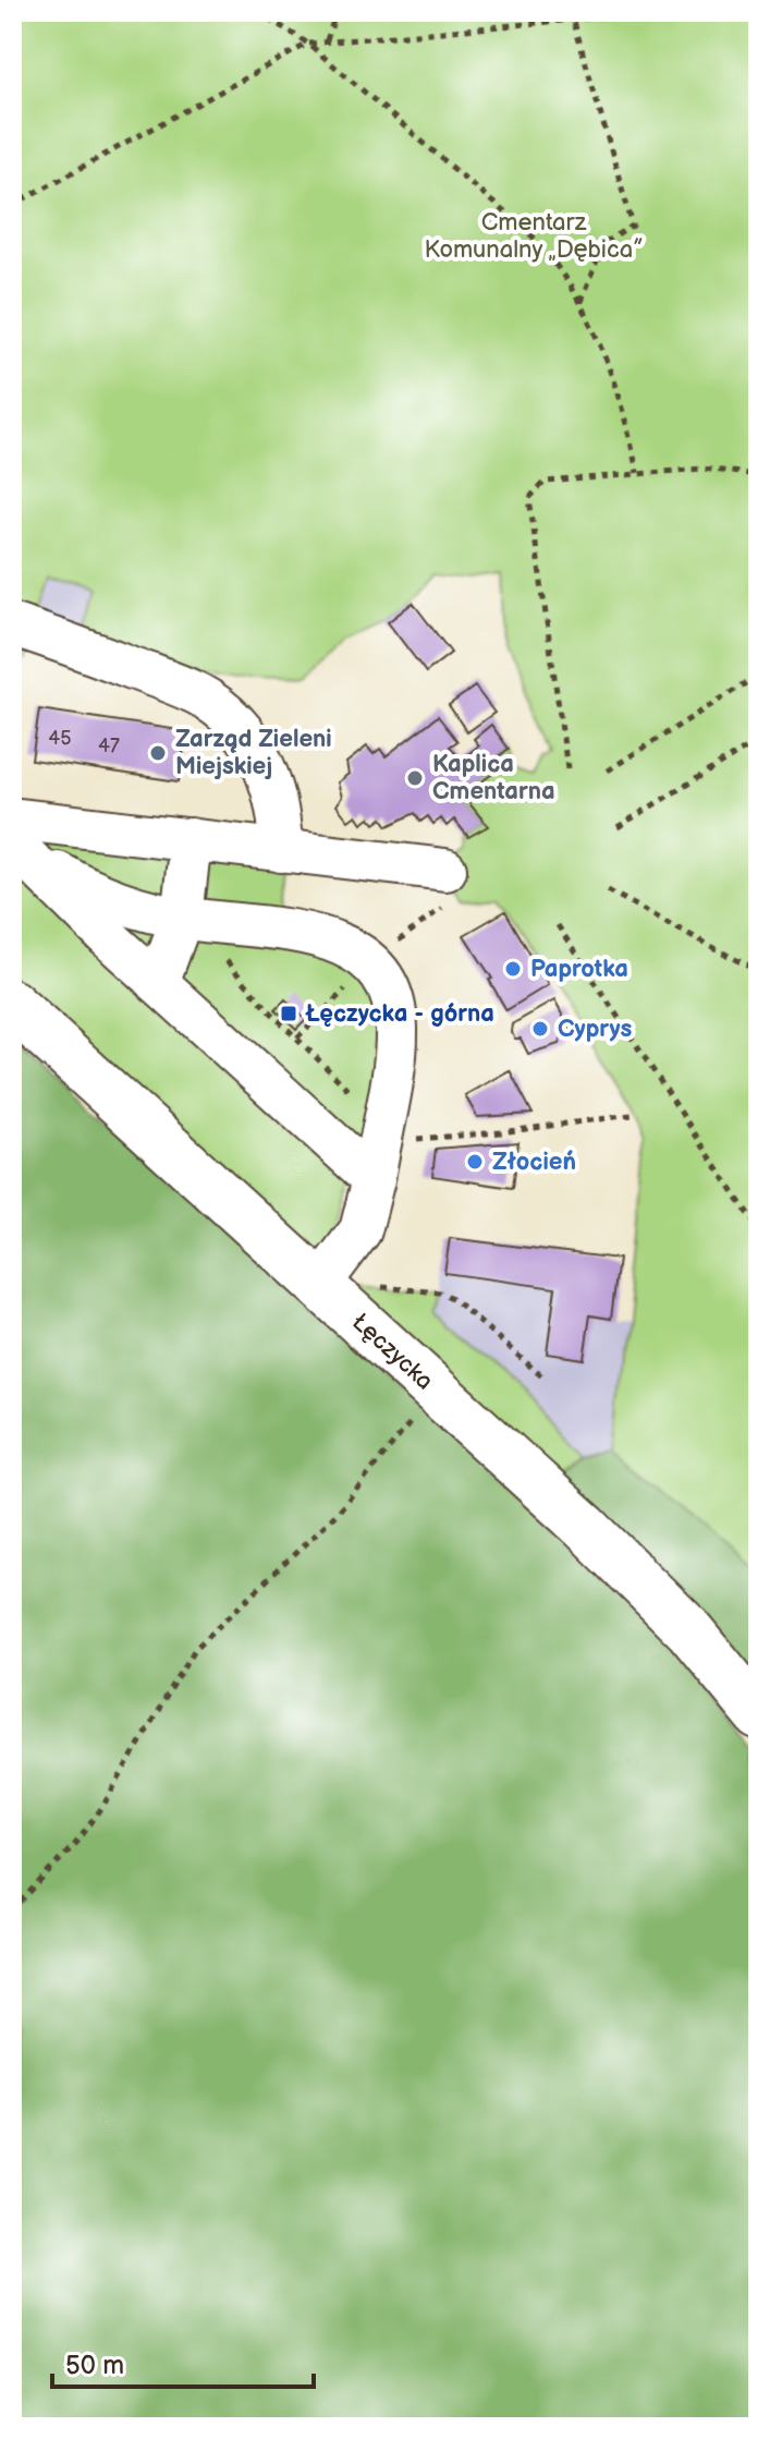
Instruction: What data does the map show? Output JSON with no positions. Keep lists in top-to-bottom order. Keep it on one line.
{"streets":{"main road":["Łęczycka"]},"parks":["Cmentarz Komunalny „Dębica”"],"places":{"other":["Zarząd Zieleni Miejskiej","Kaplica Cmentarna","Paprotka","Cyprys","Złocień"],"transit":["Łęczycka - górna"]},"house_numbers":["45","47"],"scale_bar":"50 m"}
